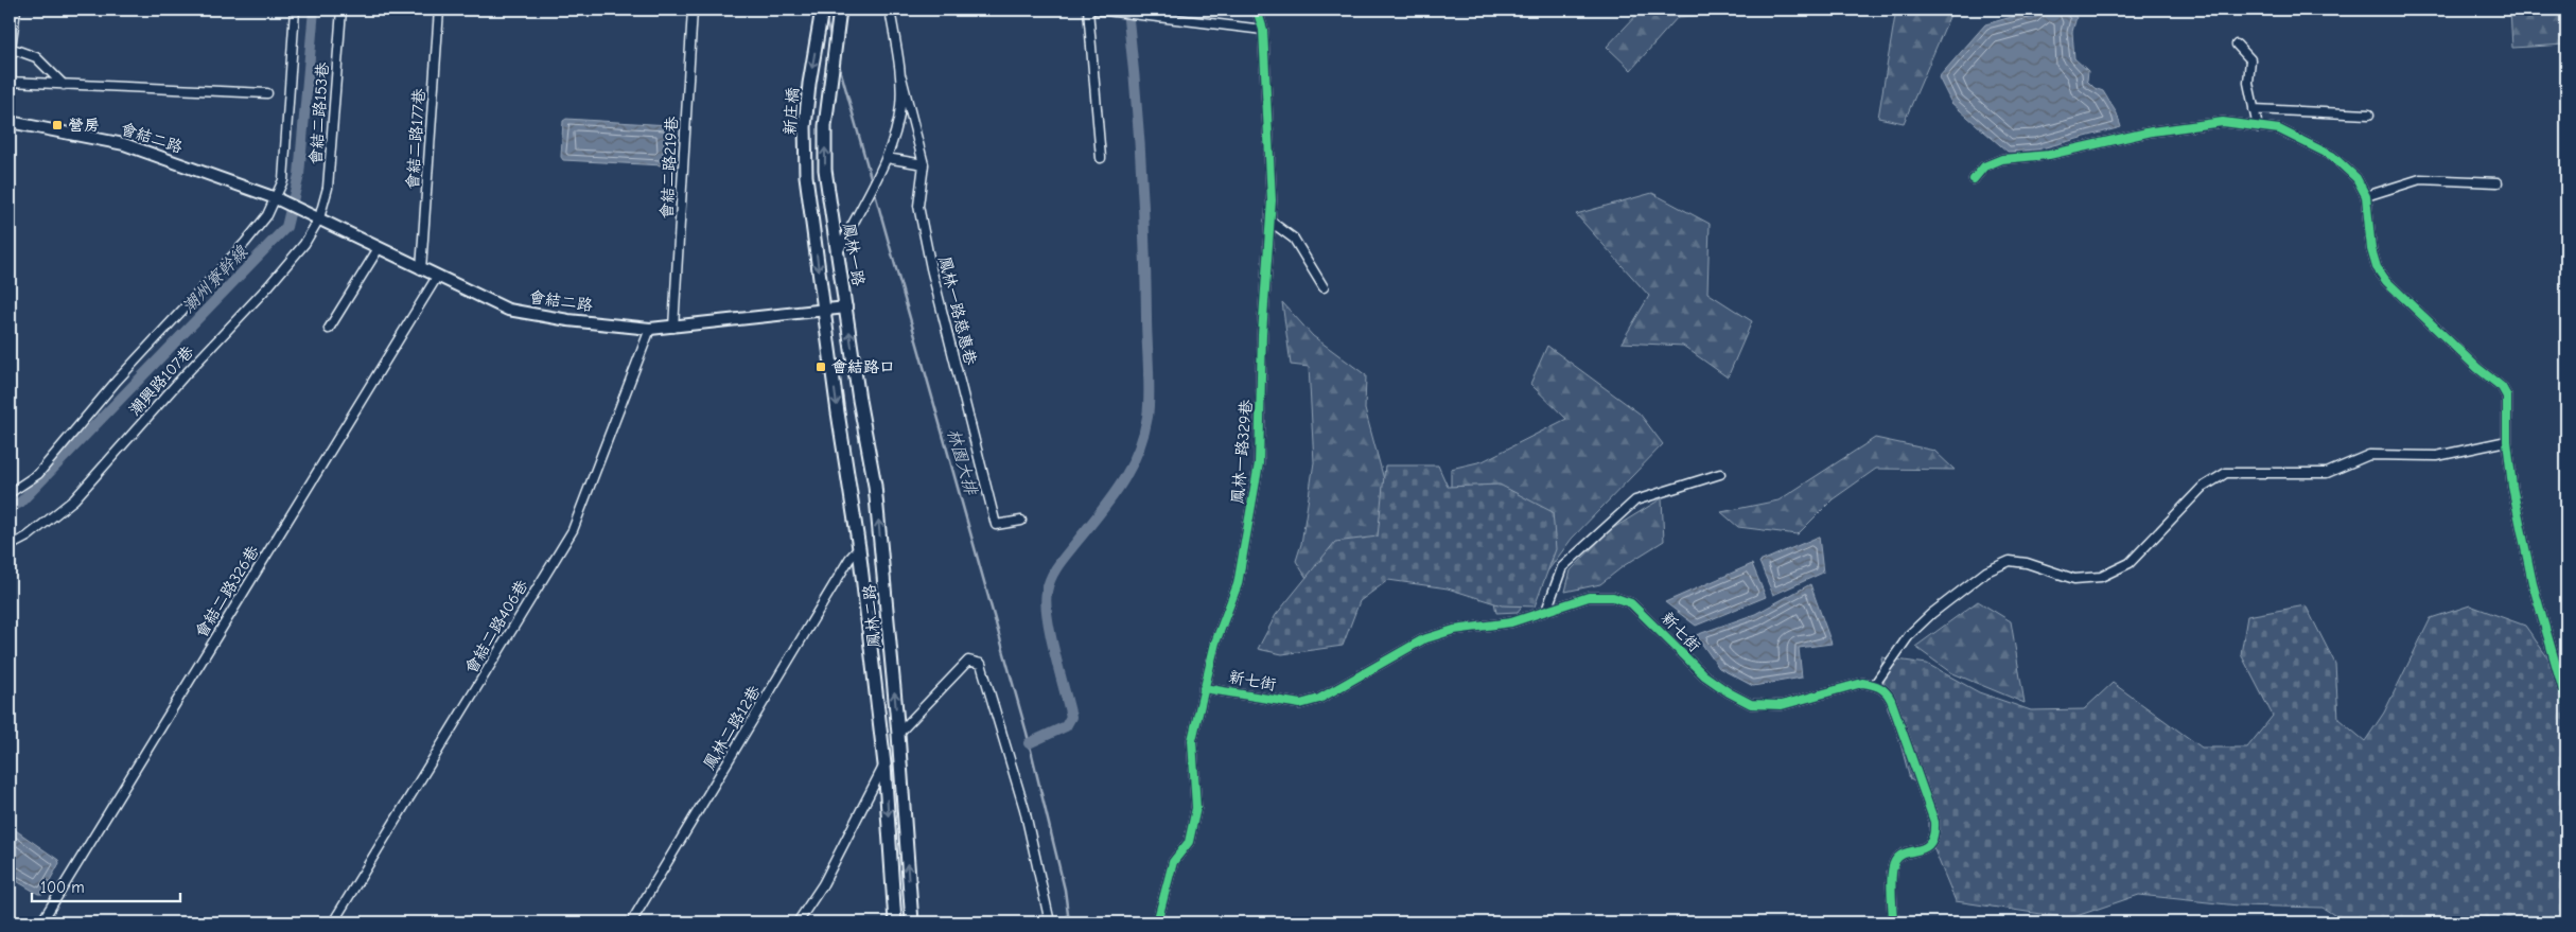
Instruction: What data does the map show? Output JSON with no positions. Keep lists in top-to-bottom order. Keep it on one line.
{"streets":{"main road":["新庄橋","鳳林一路","鳳林二路"],"street":["會結二路153巷","會結二路","會結二路177巷","會結二路219巷","鳳林一路慈惠巷","潮興路107巷","鳳林一路329巷","會結二路326巷","會結二路406巷","新七街","鳳林二路12巷"]},"crossings":[["新庄橋","會結二路"],["新庄橋","鳳林二路"],["會結二路153巷","會結二路"],["會結二路153巷","潮興路107巷"],["會結二路","會結二路177巷"],["會結二路","會結二路219巷"],["會結二路","鳳林一路"],["會結二路","潮興路107巷"],["會結二路","會結二路326巷"],["會結二路","鳳林二路"],["會結二路","會結二路406巷"],["鳳林一路","鳳林二路"],["鳳林一路329巷","新七街"],["鳳林二路","鳳林二路12巷"]],"one_way":["新庄橋","鳳林一路"],"water":["潮州寮幹線","林園大排"],"places":{"transit":["營房","會結路口"]},"scale_bar":"100 m"}
